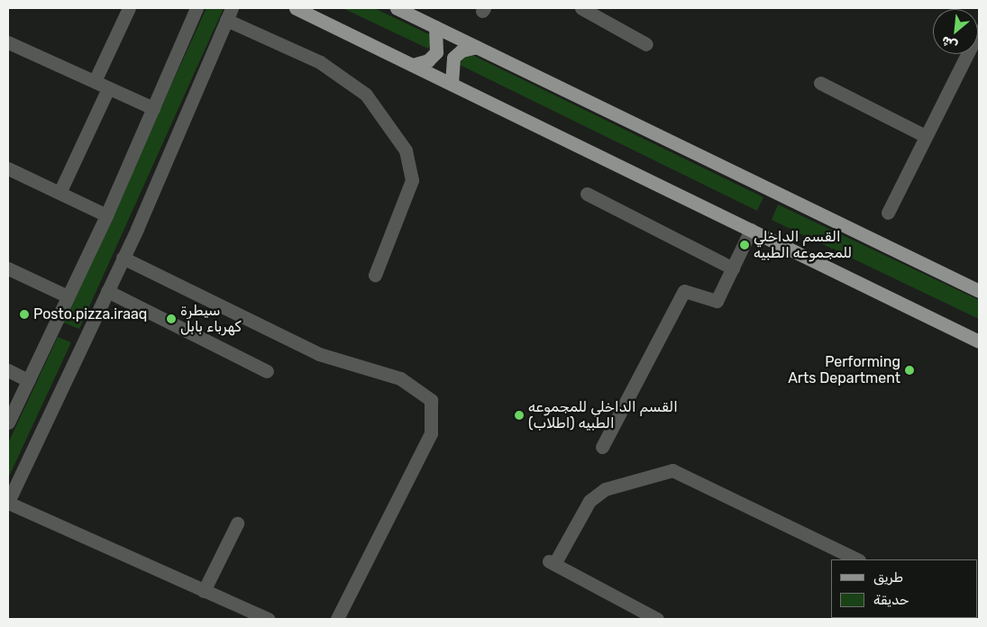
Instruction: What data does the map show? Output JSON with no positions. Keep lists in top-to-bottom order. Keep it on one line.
{"places":["القسم الداخلي للمجموعه الطبيه","Posto.pizza.iraaq","سيطرة كهرباء بابل","Performing Arts Department","القسم الداخلي للمجموعه الطبيه (اطلاب)"],"legend":["طريق","حديقة"],"north":"bottom left"}
